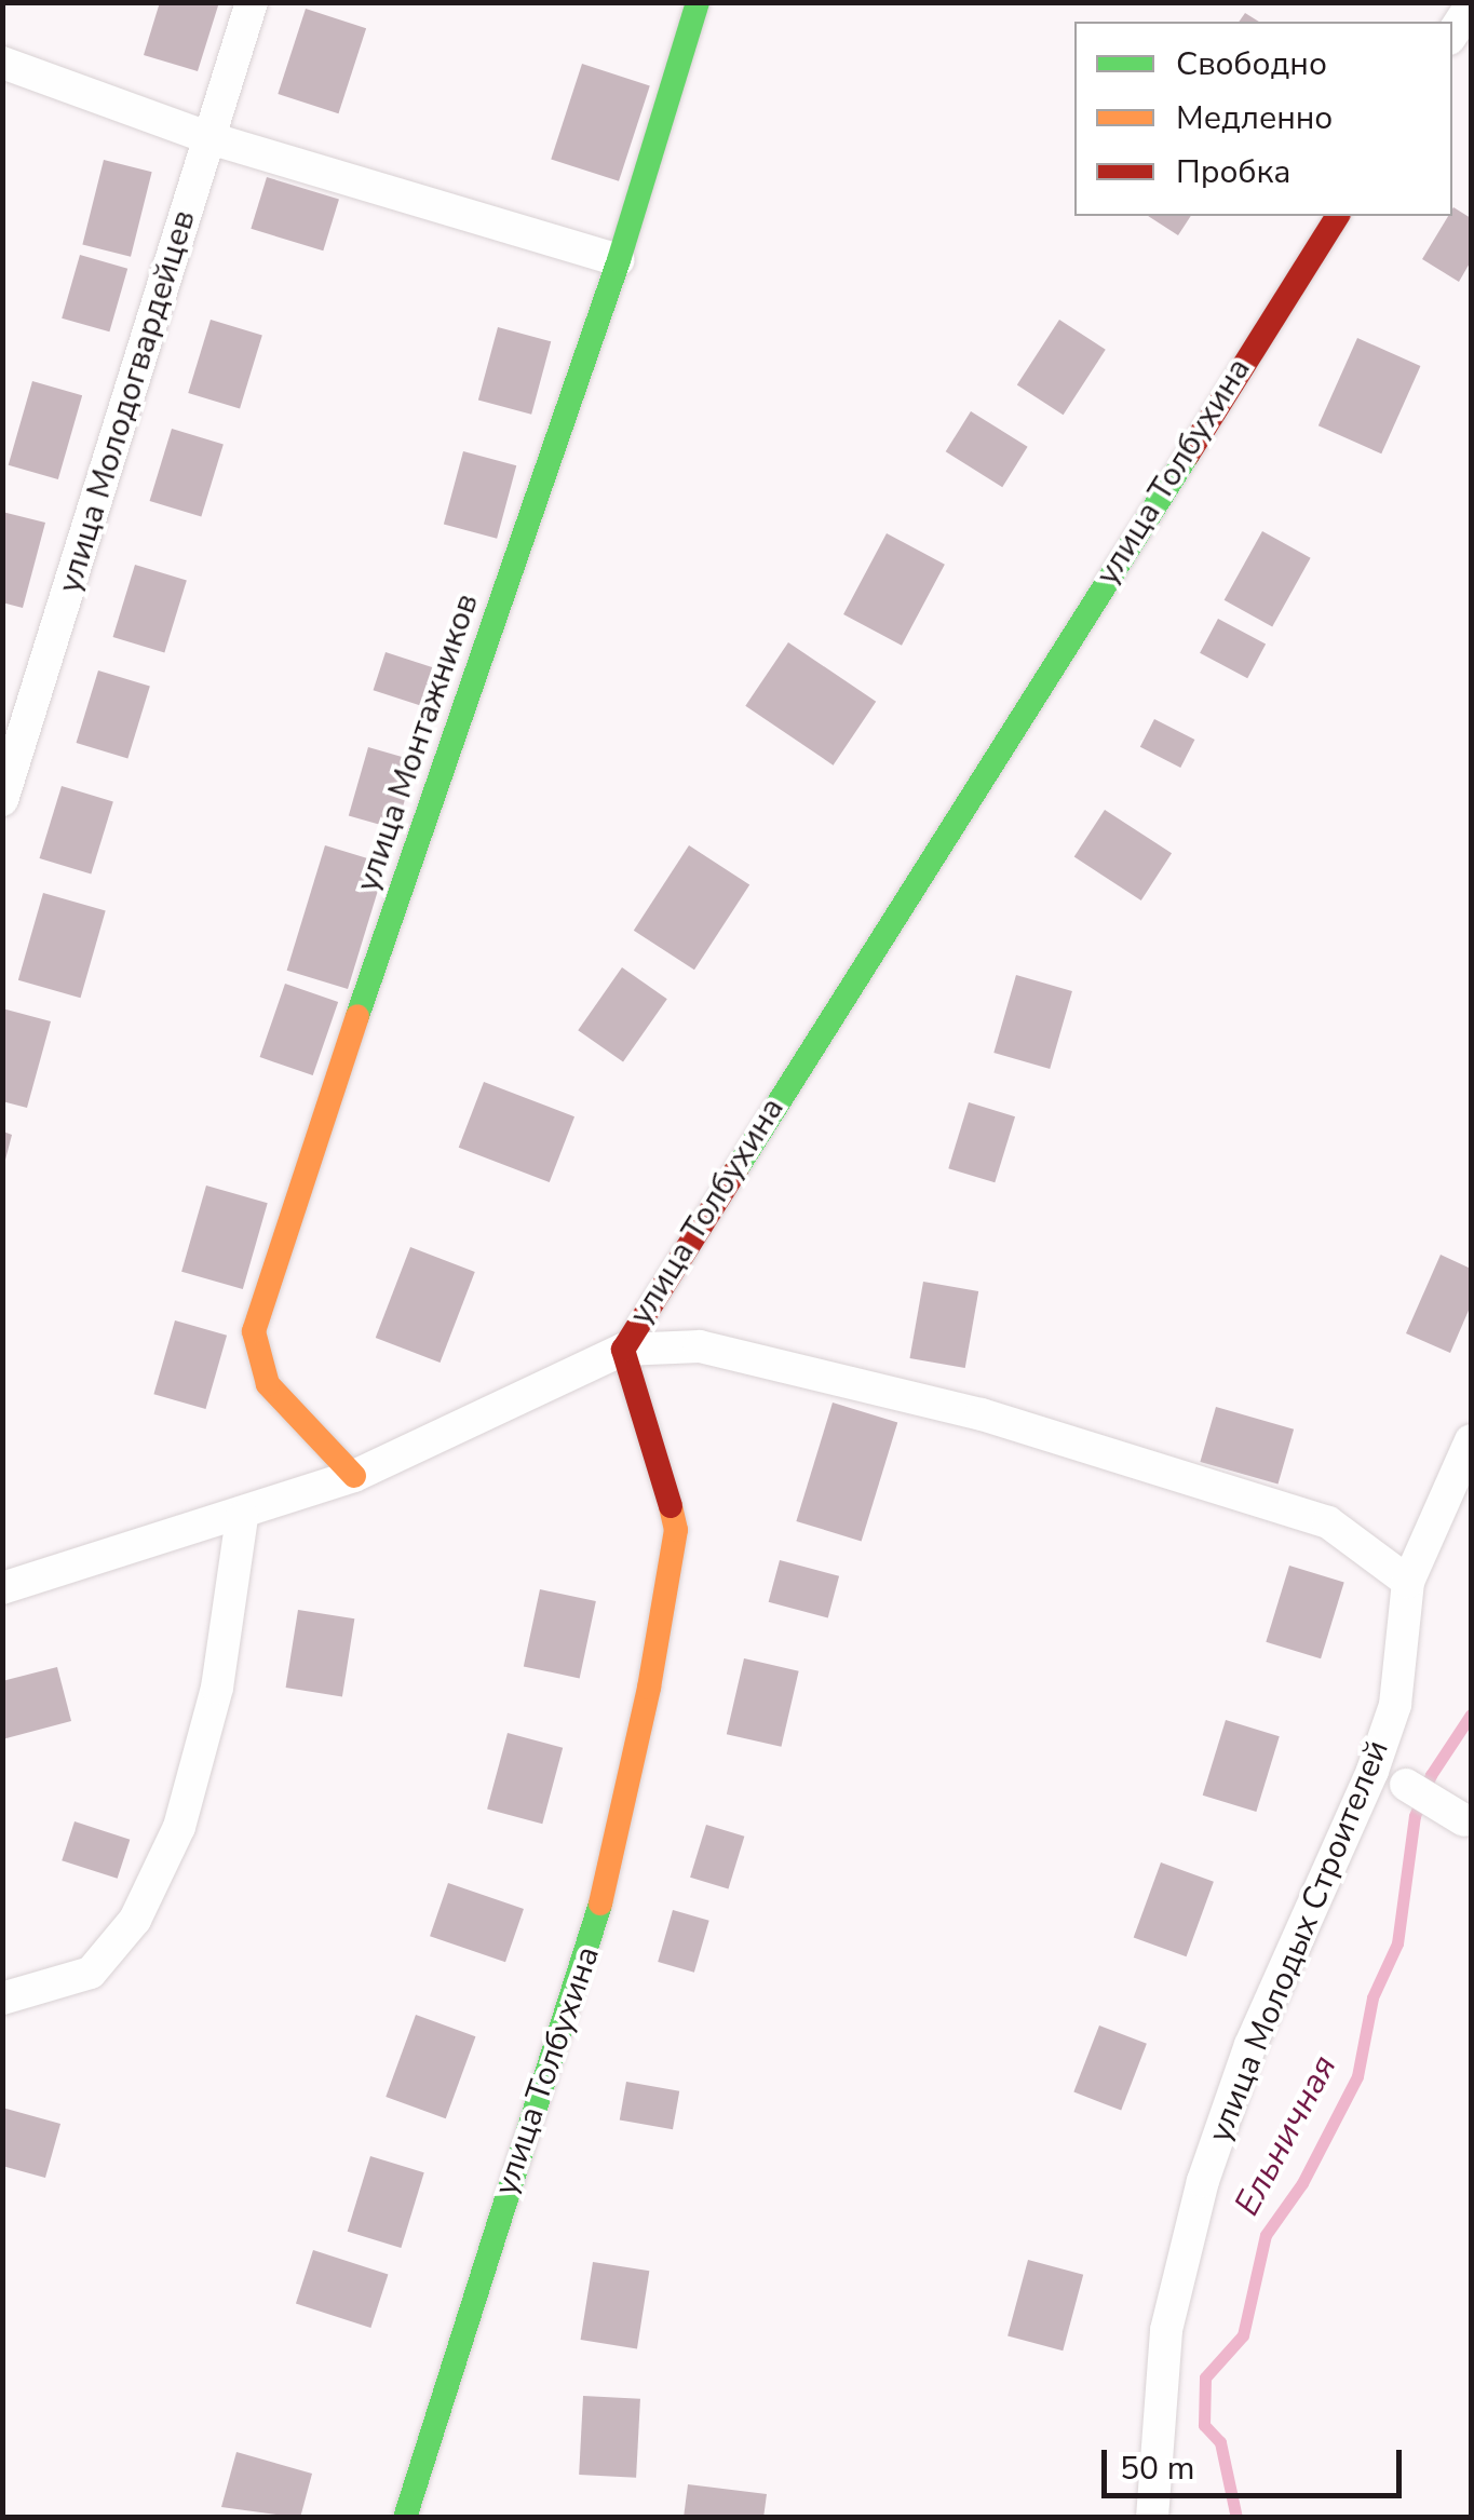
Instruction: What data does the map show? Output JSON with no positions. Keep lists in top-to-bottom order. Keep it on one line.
{"streets":{"street":["улица Молодогвардейцев","улица Толбухина","улица Монтажников","улица Молодых Строителей"]},"water":["Ельничная"],"legend":["Свободно","Медленно","Пробка"],"scale_bar":"50 m"}
